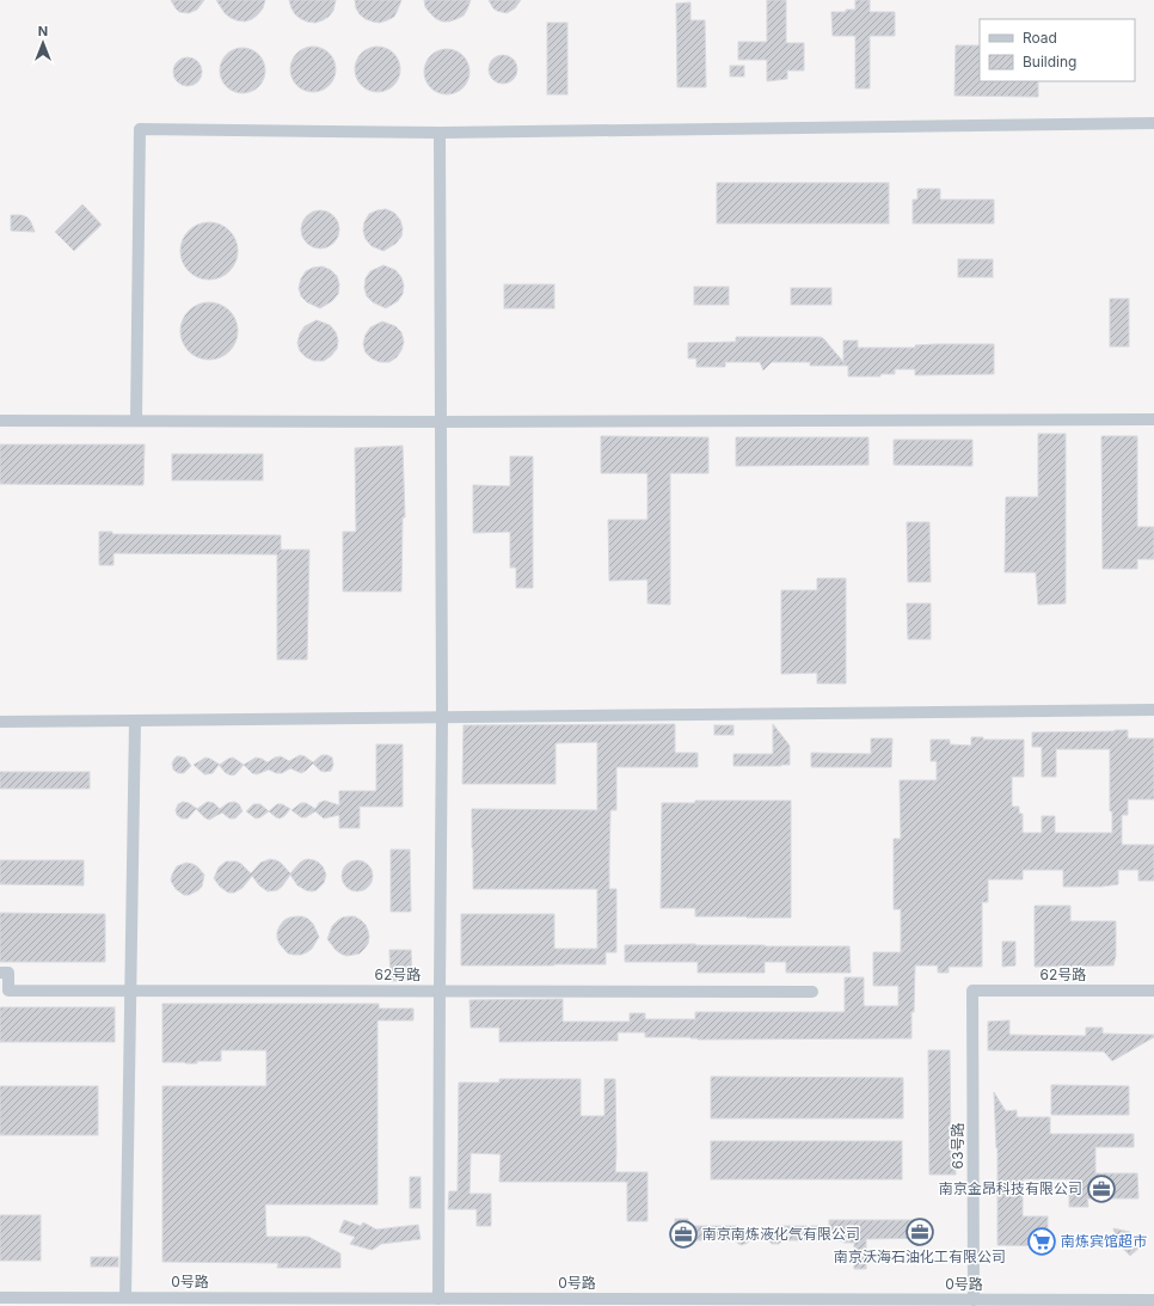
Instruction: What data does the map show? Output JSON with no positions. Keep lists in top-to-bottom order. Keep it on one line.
{"streets":{"street":["62号路","63号路","0号路"]},"crossings":[["62号路","63号路"],["63号路","0号路"]],"places":{"office":["南京金昂科技有限公司","南京沃海石油化工有限公司","南京南炼液化气有限公司"],"supermarket":["南炼宾馆超市"]},"legend":["Road","Building"],"north":"top"}
